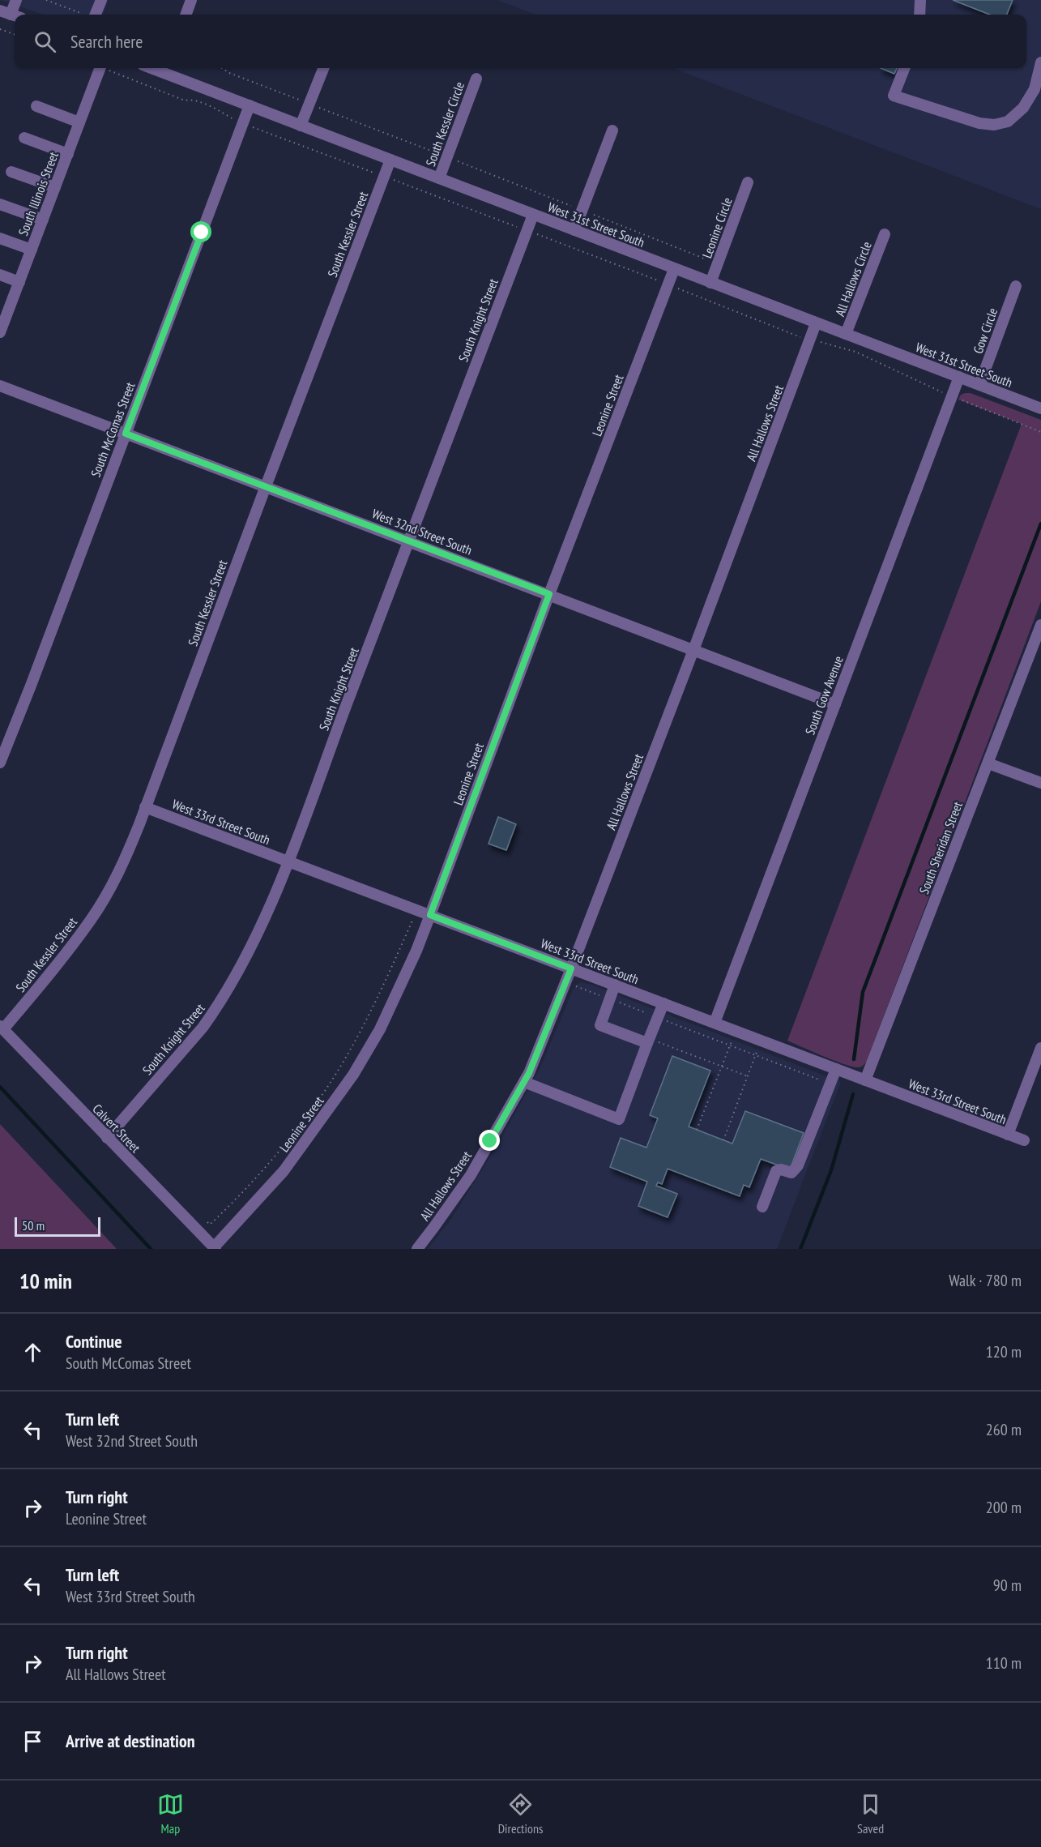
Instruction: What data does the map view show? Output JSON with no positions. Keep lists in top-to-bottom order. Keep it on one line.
{"streets":{"street":["South Kessler Circle","South Illinois Street","West 31st Street South","Leonine Circle","South Kessler Street","All Hallows Circle","South Knight Street","Gow Circle","Leonine Street","All Hallows Street","South McComas Street","West 32nd Street South","South Gow Avenue","West 33rd Street South","South Sheridan Street","Calvert Street"]},"crossings":[["South Kessler Circle","West 31st Street South"],["West 31st Street South","Leonine Circle"],["West 31st Street South","South Kessler Street"],["West 31st Street South","All Hallows Circle"],["West 31st Street South","South Knight Street"],["West 31st Street South","Gow Circle"],["West 31st Street South","Leonine Street"],["West 31st Street South","All Hallows Street"],["West 31st Street South","South McComas Street"],["West 31st Street South","South Gow Avenue"],["South Kessler Street","West 32nd Street South"],["South Kessler Street","West 33rd Street South"],["South Kessler Street","Calvert Street"],["South Knight Street","West 32nd Street South"],["South Knight Street","West 33rd Street South"],["South Knight Street","Calvert Street"],["Leonine Street","West 32nd Street South"],["Leonine Street","West 33rd Street South"],["Leonine Street","Calvert Street"],["All Hallows Street","West 32nd Street South"],["All Hallows Street","West 33rd Street South"],["South McComas Street","West 32nd Street South"],["West 32nd Street South","South Gow Avenue"],["South Gow Avenue","West 33rd Street South"],["West 33rd Street South","South Sheridan Street"]],"scale_bar":"50 m","page":{"search":"Search here","scale":"50 m","heading":["10 min","Walk · 780 m"],"list":[["Continue","South McComas Street","120 m"],["Turn left","West 32nd Street South","260 m"],["Turn right","Leonine Street","200 m"],["Turn left","West 33rd Street South","90 m"],["Turn right","All Hallows Street","110 m"],"Arrive at destination"],"nav":["Map","Directions","Saved"]}}
